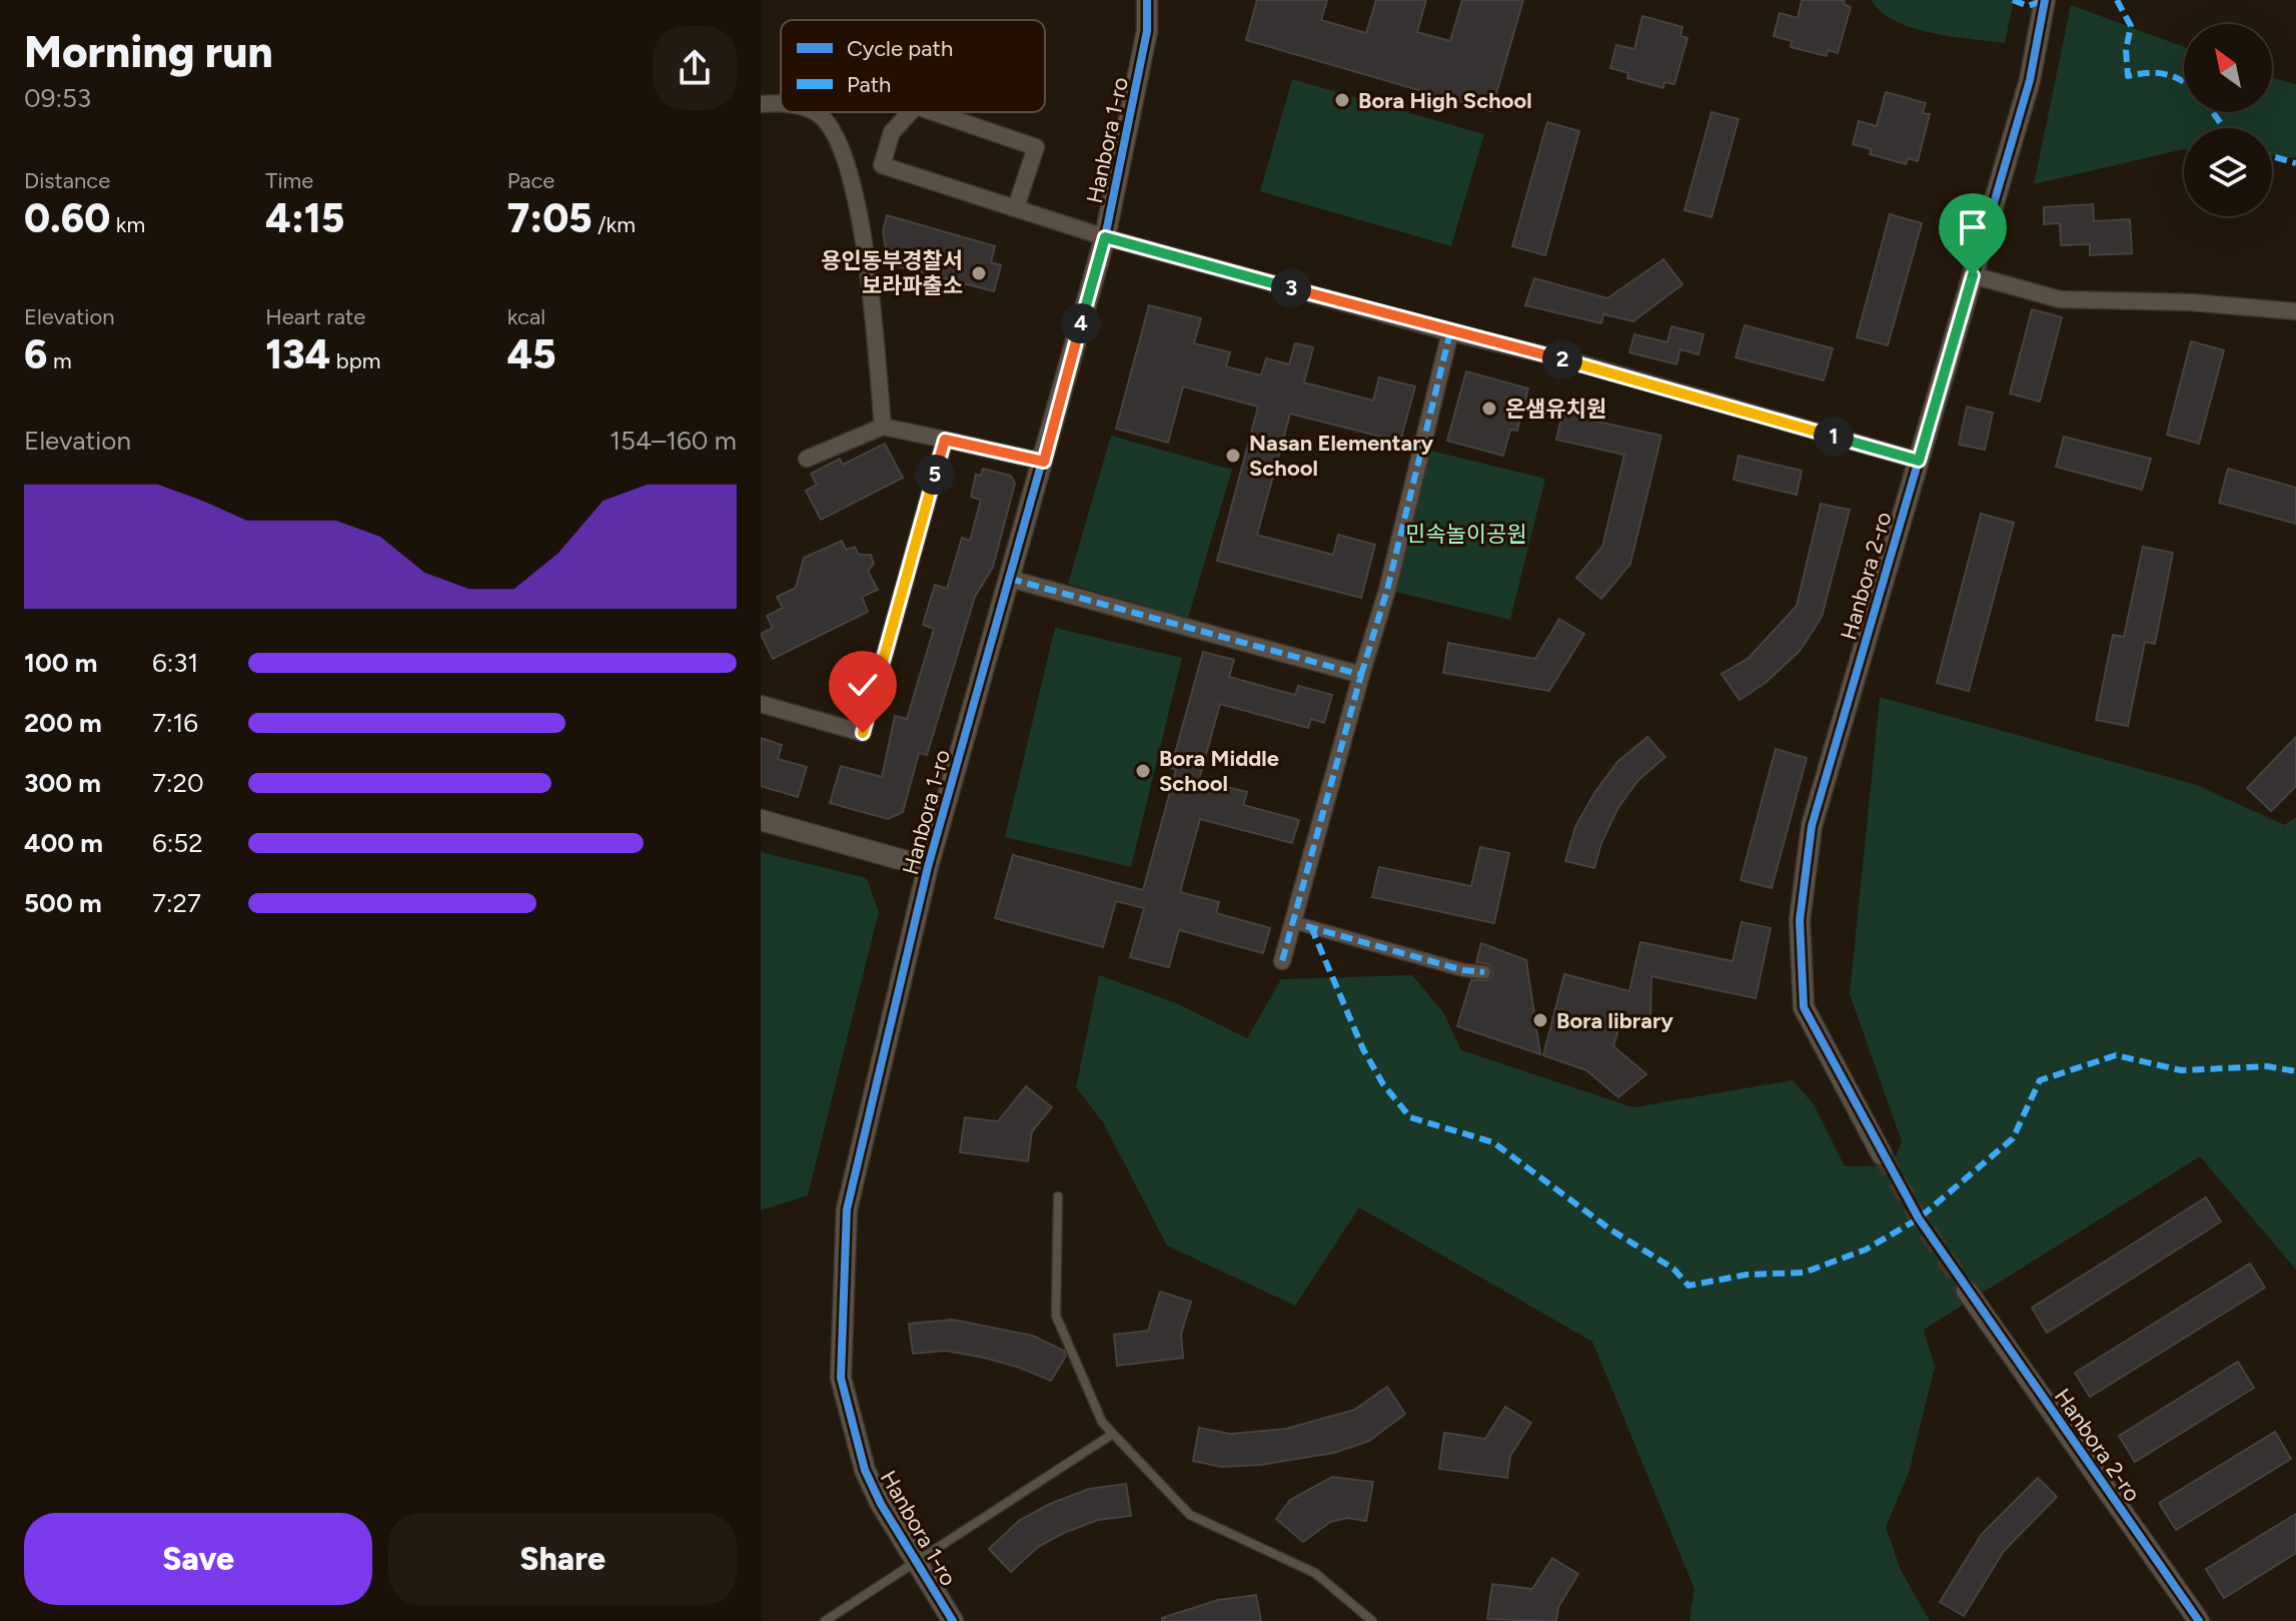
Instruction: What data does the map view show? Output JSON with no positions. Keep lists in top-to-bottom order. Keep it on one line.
{"streets":{"street":["Hanbora 1-ro","Hanbora 2-ro"]},"parks":["민속놀이공원"],"places":["Bora High School","용인동부경찰서 보라파출소","온샘유치원","Nasan Elementary School","Bora Middle School","Bora library"],"legend":["Cycle path","Path"],"north":"top left","page":{"heading":["Morning run","09:53"],"stats":[["Distance","0.60 km"],["Time","4:15"],["Pace","7:05 /km"],["Elevation","6 m"],["Heart rate","134 bpm"],["kcal","45"]],"pins":["3","4","2","1","5"],"chart":["Elevation","154–160 m"],"list":[{"name":"100 m","note":"6:31"},{"name":"200 m","note":"7:16"},{"name":"300 m","note":"7:20"},{"name":"400 m","note":"6:52"},{"name":"500 m","note":"7:27"}],"buttons":["Save","Share"]}}
